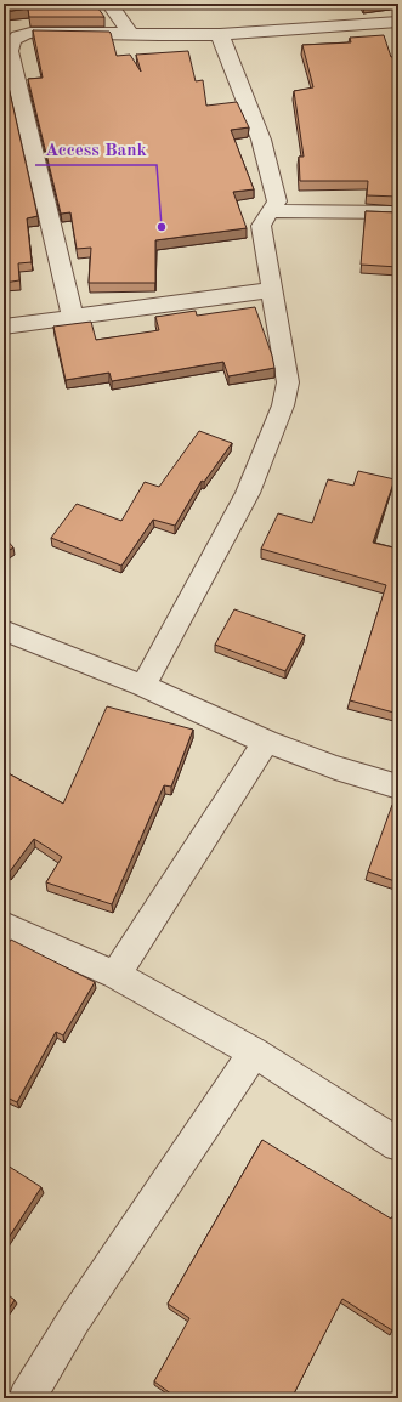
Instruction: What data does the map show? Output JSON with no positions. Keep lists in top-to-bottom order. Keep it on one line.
{"places":["Access Bank"]}
